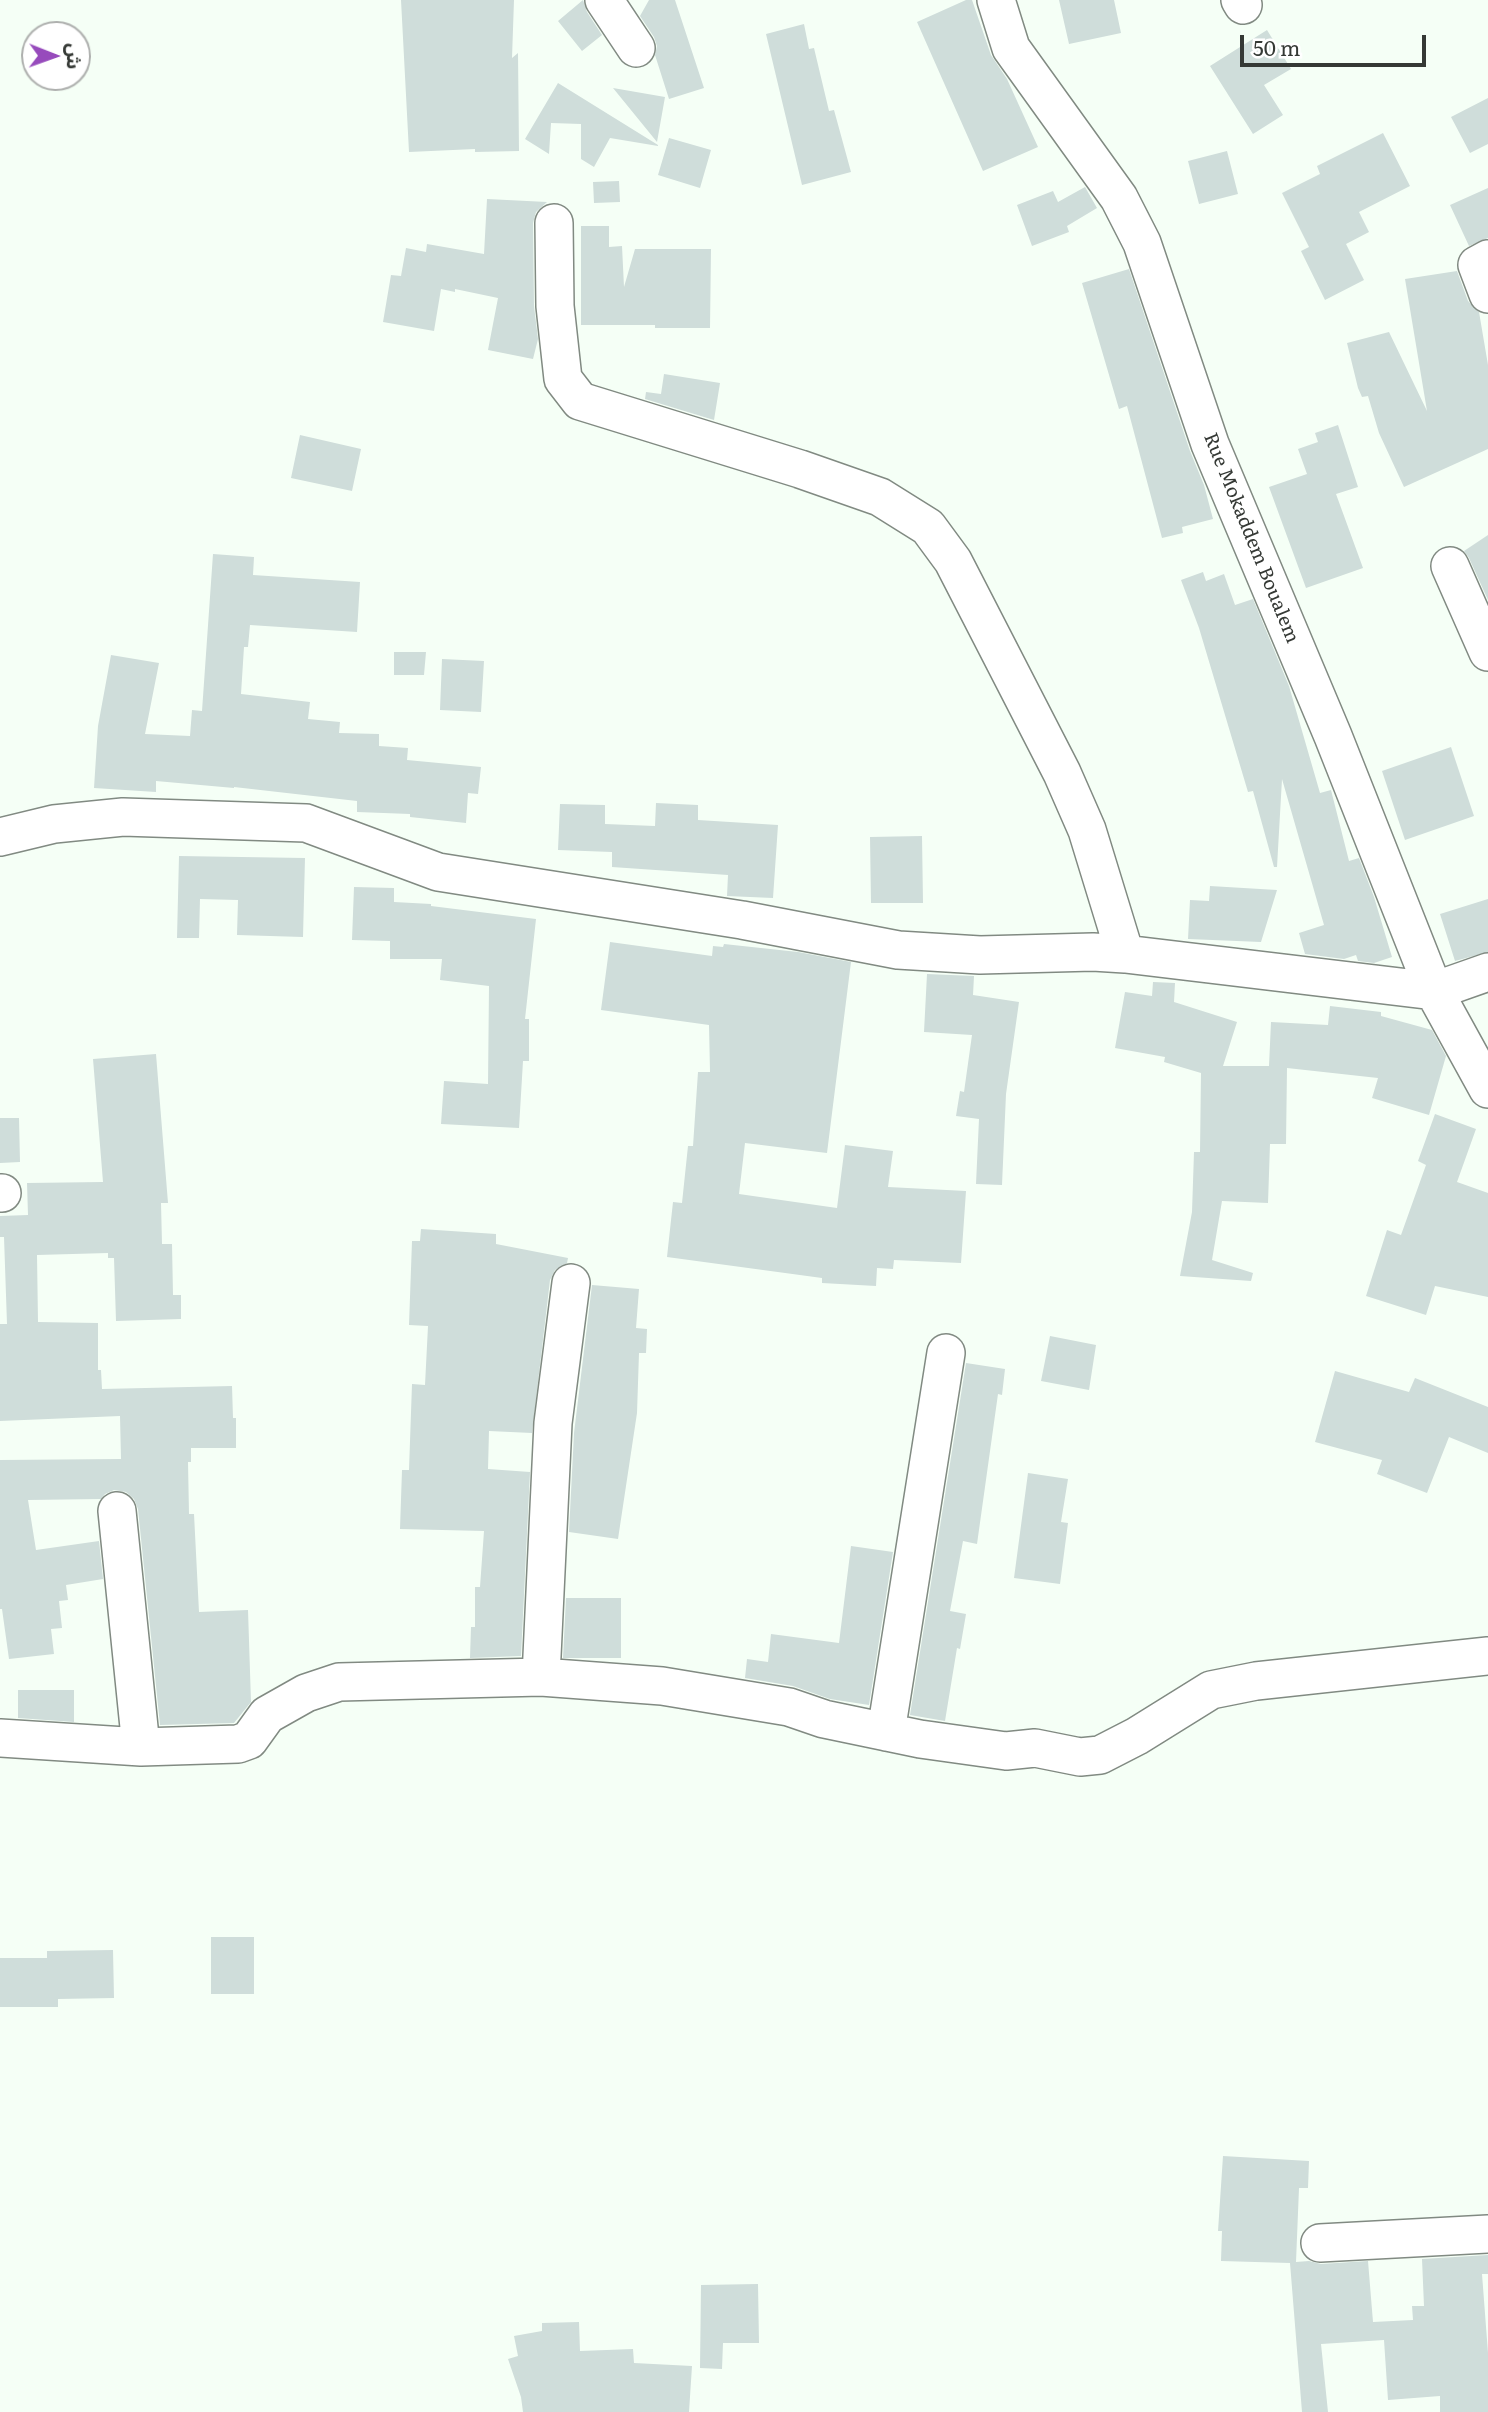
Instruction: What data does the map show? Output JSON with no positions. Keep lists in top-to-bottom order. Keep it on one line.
{"streets":{"street":["Rue Mokaddem Boualem"]},"scale_bar":"50 m","north":"right"}
